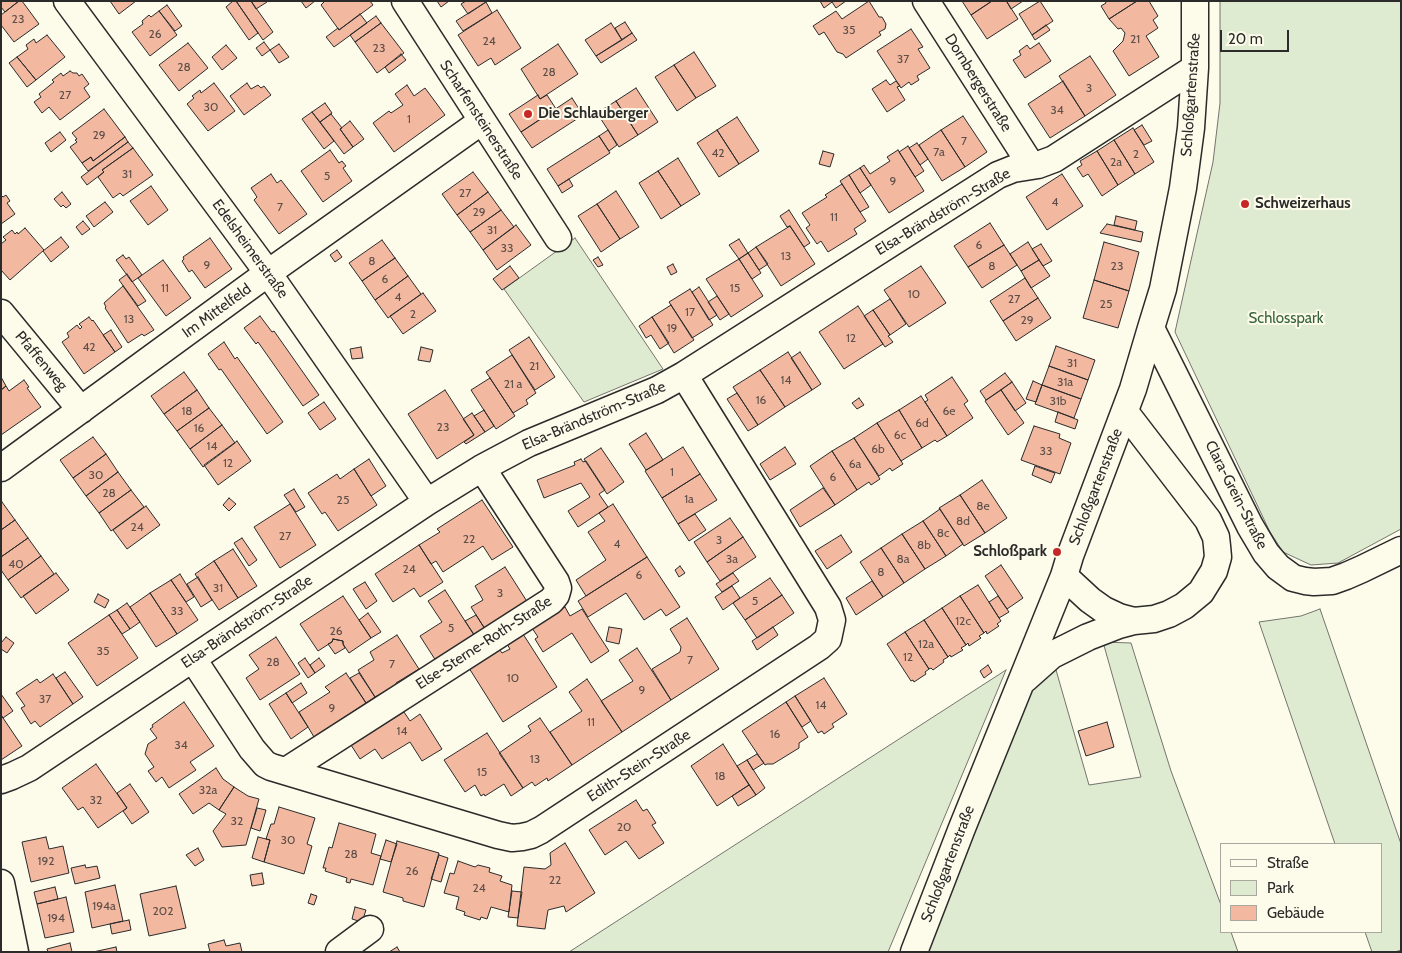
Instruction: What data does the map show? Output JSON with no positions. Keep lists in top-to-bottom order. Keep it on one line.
{"streets":{"street":["Dornbergerstraße","Schloßgartenstraße","Scharfensteinerstraße","Elsa-Brändström-Straße","Edelsheimerstraße","Im Mittelfeld","Pfaffenweg","Clara-Grein-Straße","Else-Sterne-Roth-Straße","Edith-Stein-Straße"]},"crossings":[["Dornbergerstraße","Elsa-Brändström-Straße"],["Schloßgartenstraße","Elsa-Brändström-Straße"],["Schloßgartenstraße","Clara-Grein-Straße"],["Scharfensteinerstraße","Im Mittelfeld"],["Elsa-Brändström-Straße","Edelsheimerstraße"],["Elsa-Brändström-Straße","Else-Sterne-Roth-Straße"],["Elsa-Brändström-Straße","Edith-Stein-Straße"],["Edelsheimerstraße","Im Mittelfeld"],["Im Mittelfeld","Pfaffenweg"],["Else-Sterne-Roth-Straße","Edith-Stein-Straße"]],"parks":["Schlosspark"],"places":["Die Schlauberger","Schweizerhaus","Schloßpark"],"house_numbers":["23","35","26","21","24","23","37","28","28","3","27","30","34","1","29","7","7a","42","2","2a","31","5","9","27","4","7","29","11","31","6","33","13","8","9","8","23","6","11","15","10","4","27","25","17","2","13","29","19","12","42","31","21","14","31a","21 a","16","31b","18","6e","6d","23","16","6c","14","6b","33","12","6a","1","30","6","28","1a","25","8e","8d","24","8c","27","22","3","4","8b","3a","8a","40","24","8","6","31","3","5","33","12c","5","26","12a","35","12","7","28","7","10","9","37","14","9","11","14","16","34","13","15","18","32a","32","32","20","30","28","192","26","22","24","194a","202","194"],"legend":["Straße","Park","Gebäude"],"scale_bar":"20 m"}
